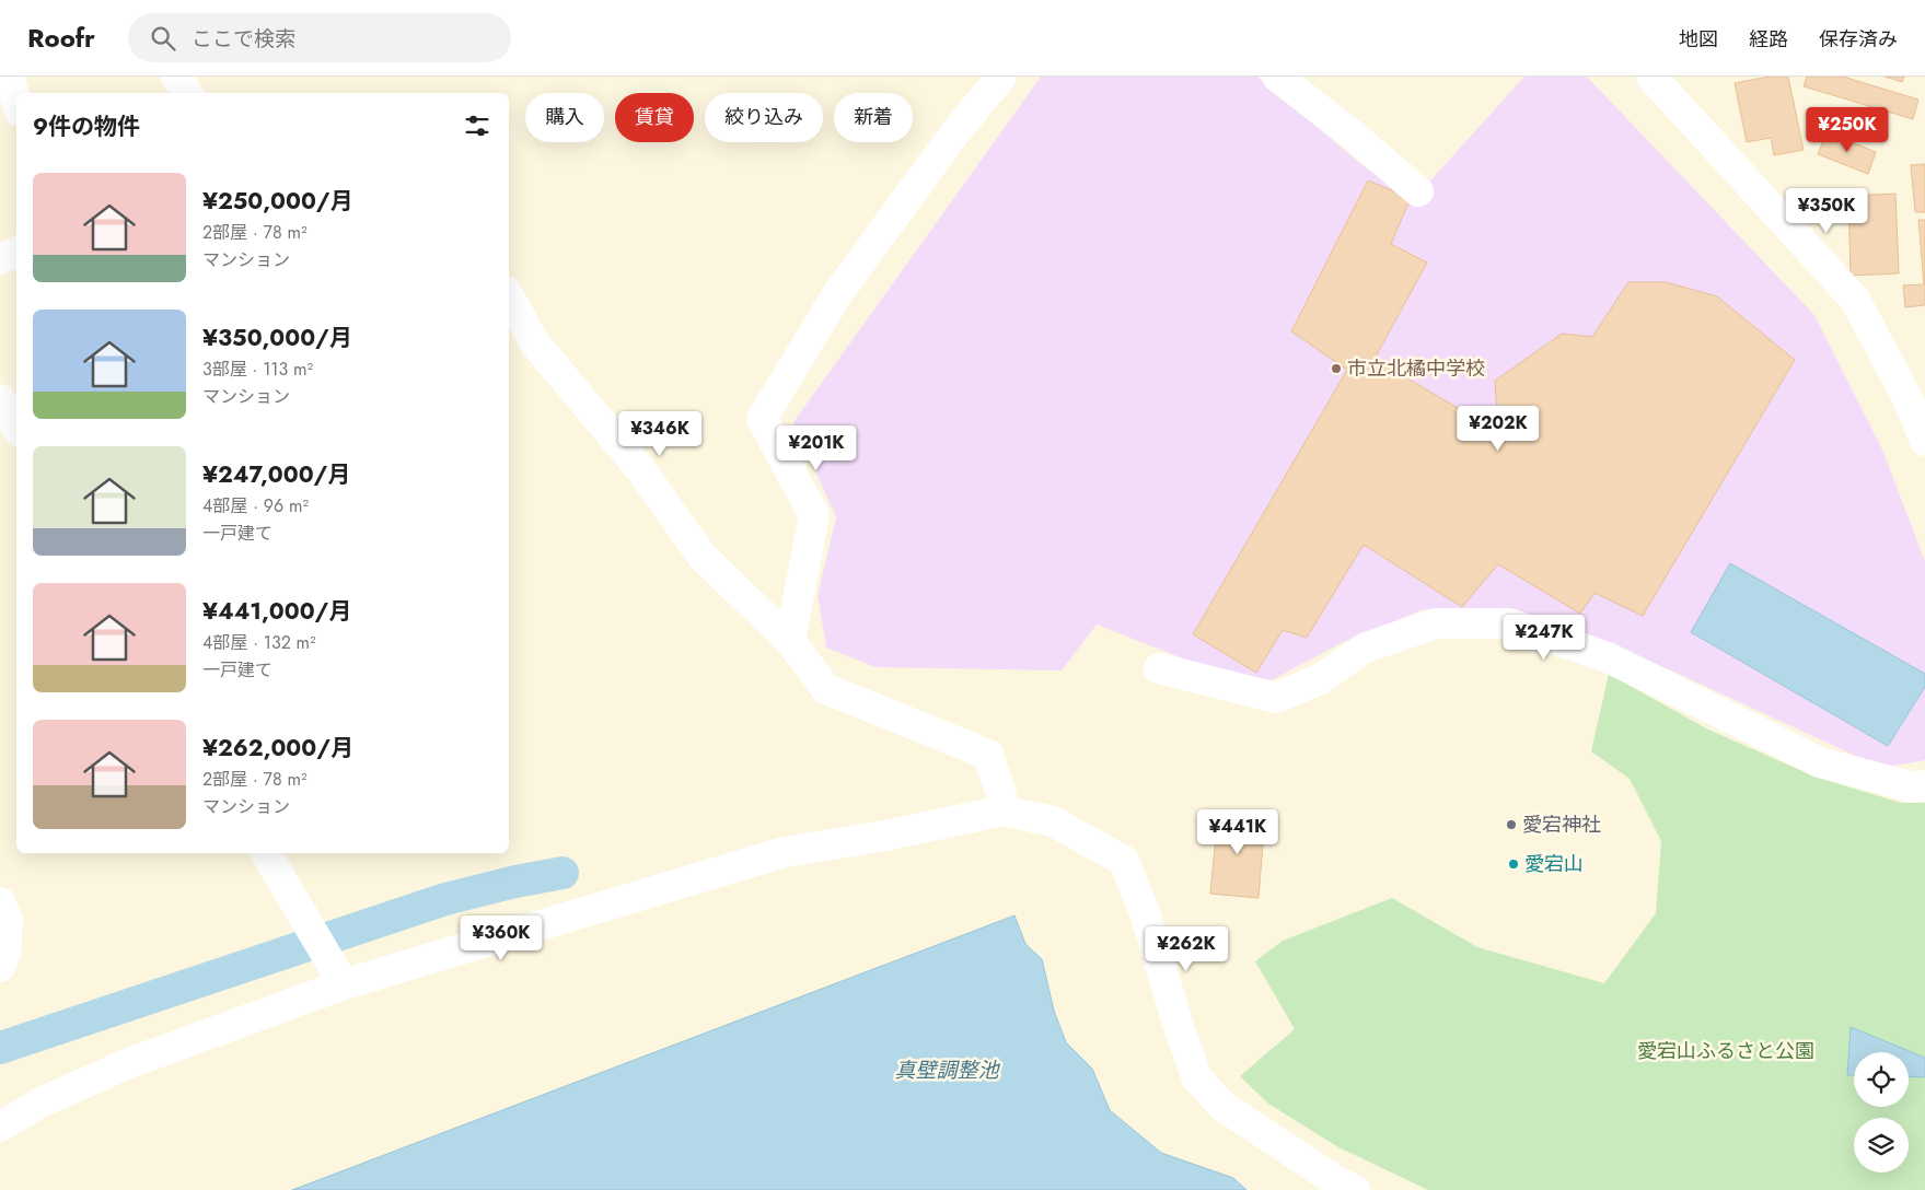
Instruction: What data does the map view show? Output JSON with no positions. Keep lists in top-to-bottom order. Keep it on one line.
{"water":["真壁調整池"],"parks":["愛宕山ふるさと公園"],"places":["市立北橘中学校","愛宕神社","愛宕山"],"page":{"header":"Roofr","search":"ここで検索","nav":["地図","経路","保存済み"],"chip":["購入","賃貸","絞り込み","新着"],"heading":"9件の物件","price":["¥250K","¥350K","¥202K","¥346K","¥201K","¥247K","¥441K","¥360K","¥262K"],"list":[{"name":"¥250,000/月","note":"2部屋 · 78 m² · マンション"},{"name":"¥350,000/月","note":"3部屋 · 113 m² · マンション"},{"name":"¥247,000/月","note":"4部屋 · 96 m² · 一戸建て"},{"name":"¥441,000/月","note":"4部屋 · 132 m² · 一戸建て"},{"name":"¥262,000/月","note":"2部屋 · 78 m² · マンション"}]}}
